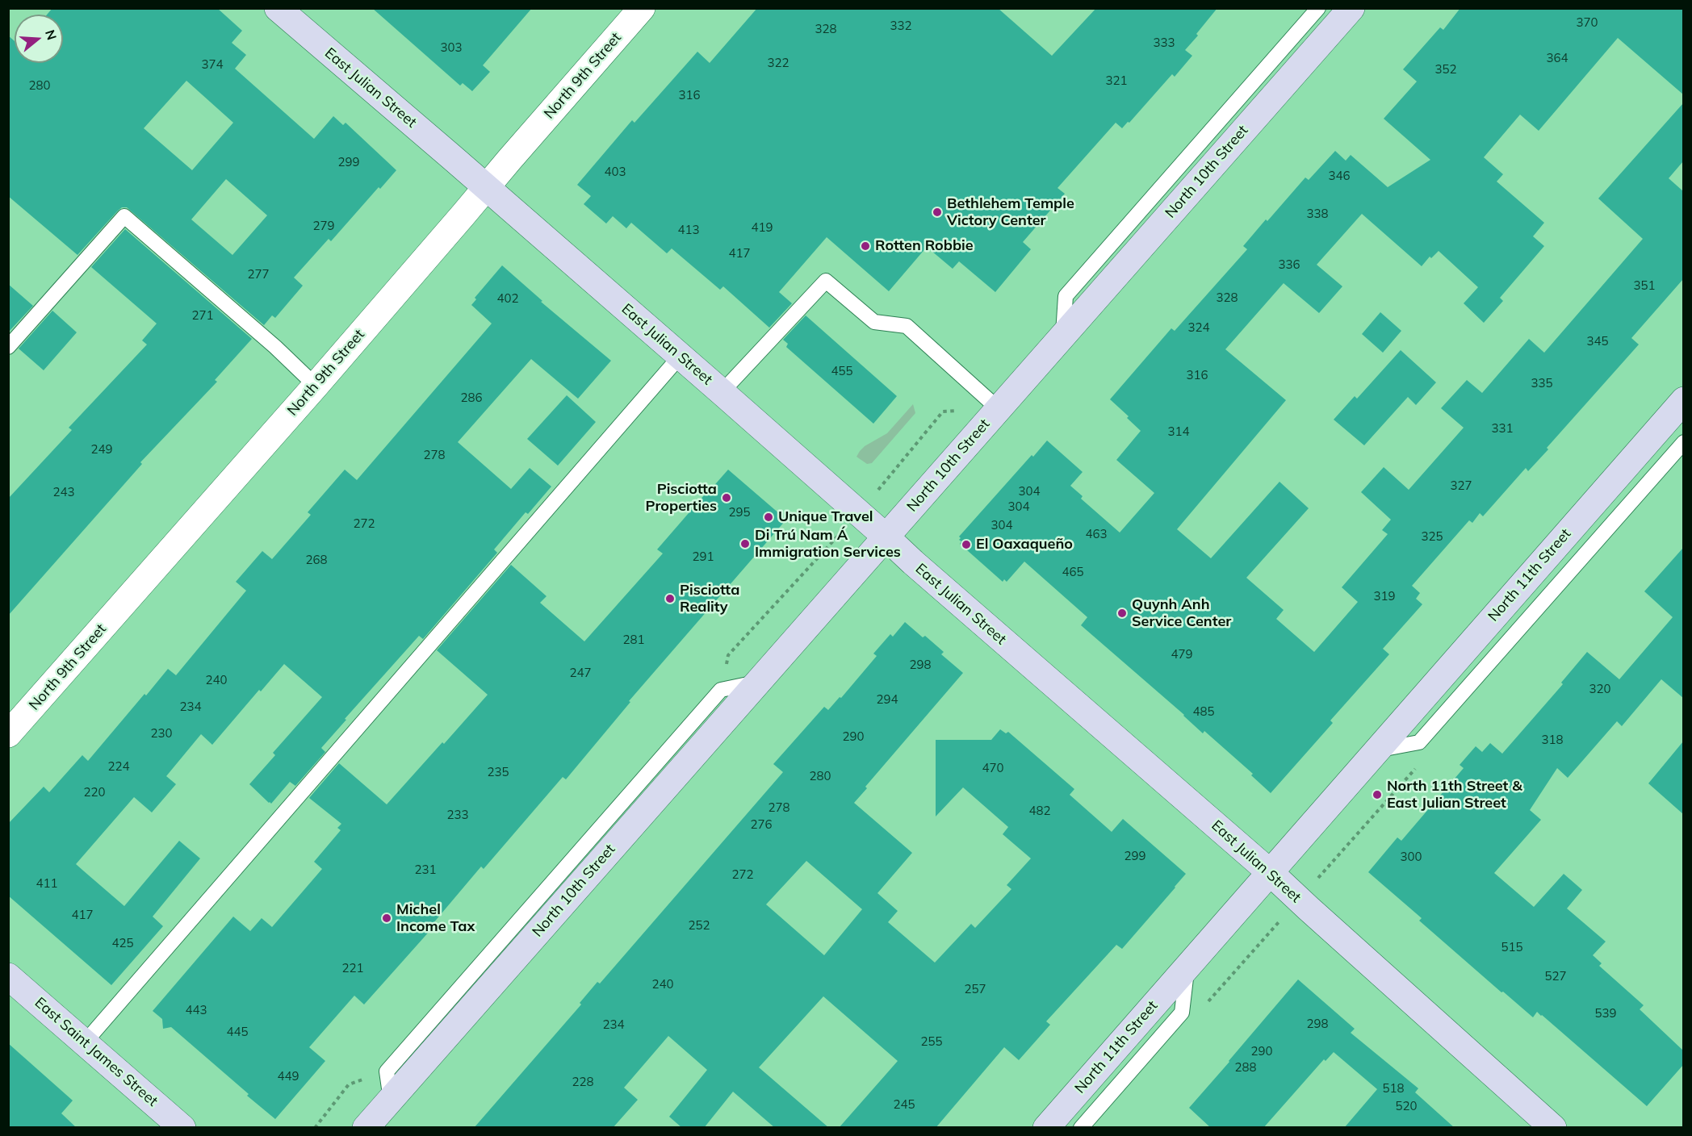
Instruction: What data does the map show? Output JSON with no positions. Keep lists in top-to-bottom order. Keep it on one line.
{"streets":{"main road":["East Julian Street","North 10th Street","North 11th Street","East Saint James Street"],"street":["North 9th Street"]},"crossings":[["North 9th Street","East Julian Street"],["East Julian Street","North 10th Street"],["East Julian Street","North 11th Street"]],"places":["Bethlehem Temple Victory Center","Rotten Robbie","Pisciotta Properties","Unique Travel","Di Trú Nam Á Immigration Services","El Oaxaqueño","Pisciotta Reality","Quynh Anh Service Center","North 11th Street & East Julian Street","Michel Income Tax"],"house_numbers":["370","332","328","333","303","364","322","374","352","321","280","316","299","403","346","338","279","419","413","417","336","277","351","328","402","271","324","345","455","316","335","286","331","314","249","278","327","304","243","304","295","272","304","463","325","291","268","465","319","281","479","298","247","240","320","294","234","485","230","290","318","224","470","235","280","220","278","482","233","276","299","300","231","272","411","417","252","425","515","221","527","240","257","443","539","298","234","445","255","290","288","449","228","518","245","520"],"north":"right"}
